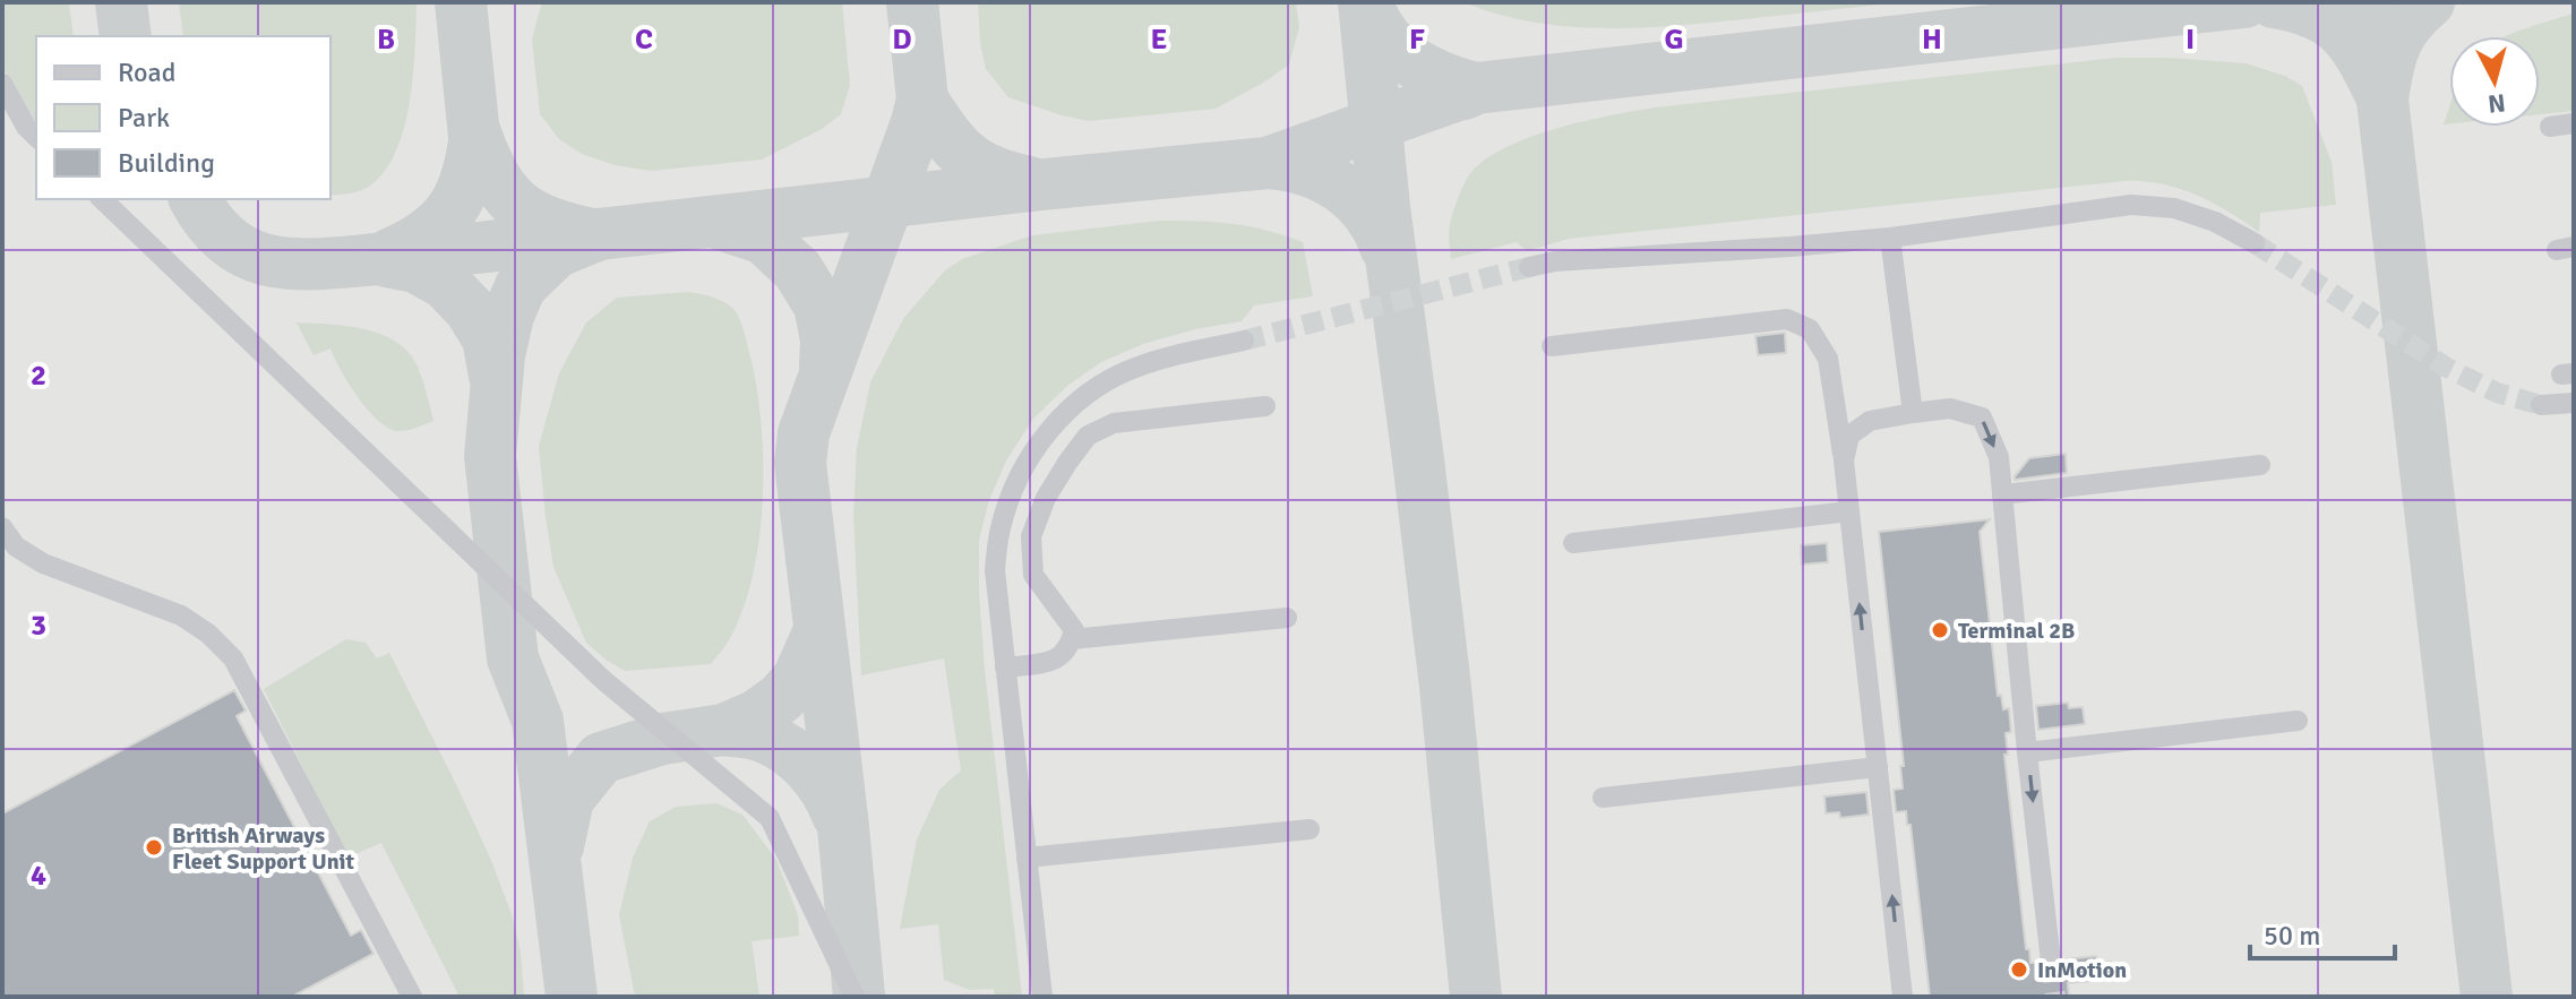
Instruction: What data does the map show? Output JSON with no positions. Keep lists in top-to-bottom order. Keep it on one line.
{"places":["Terminal 2B","British Airways Fleet Support Unit","InMotion"],"legend":["Road","Park","Building"],"scale_bar":"50 m","north":"bottom","grid":{"columns":["B","C","D","E","F","G","H","I"],"rows":["2","3","4"]}}
